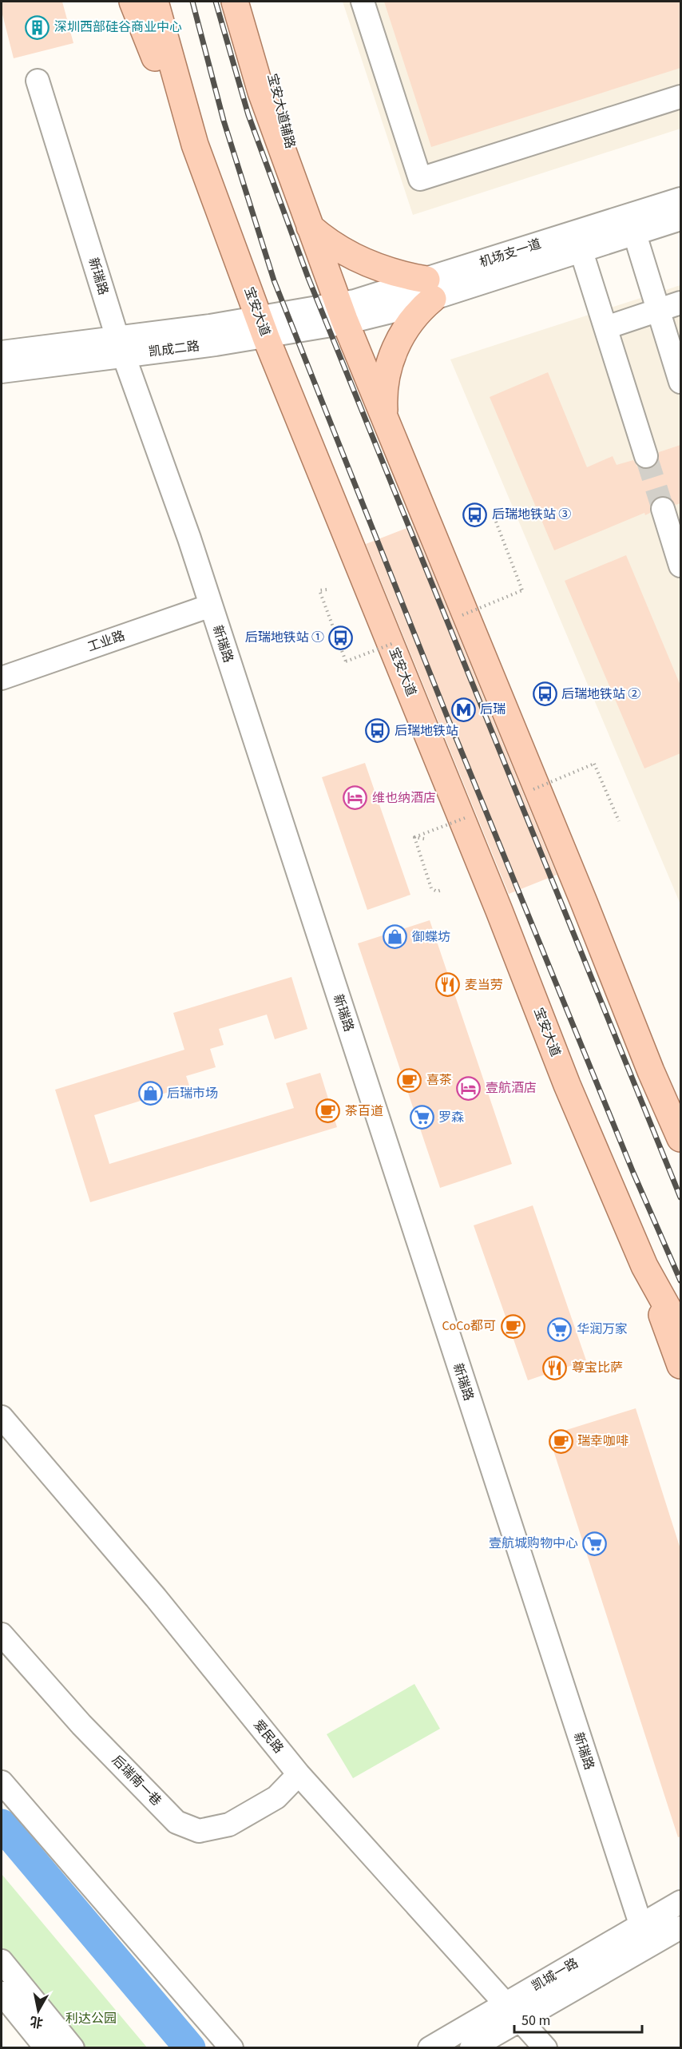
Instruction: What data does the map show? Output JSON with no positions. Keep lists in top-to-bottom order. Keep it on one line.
{"streets":{"main road":["宝安大道辅路","宝安大道"],"street":["机场支一道","新瑞路","凯成二路","工业路","爱民路","后瑞南一巷","凯城一路"]},"crossings":[["机场支一道","凯成二路"],["新瑞路","凯成二路"],["新瑞路","工业路"],["新瑞路","凯城一路"],["宝安大道","凯成二路"],["爱民路","后瑞南一巷"],["爱民路","凯城一路"]],"parks":["利达公园"],"places":{"building":["深圳西部硅谷商业中心"],"bus stop":["后瑞地铁站 ③","后瑞地铁站 ①","后瑞地铁站 ②","后瑞地铁站"],"metro station":["后瑞"],"hotel":["维也纳酒店","壹航酒店"],"shop":["御蝶坊","后瑞市场"],"restaurant":["麦当劳","尊宝比萨"],"cafe":["喜茶","茶百道","CoCo都可","瑞幸咖啡"],"supermarket":["罗森","华润万家","壹航城购物中心"]},"scale_bar":"50 m","north":"bottom"}
